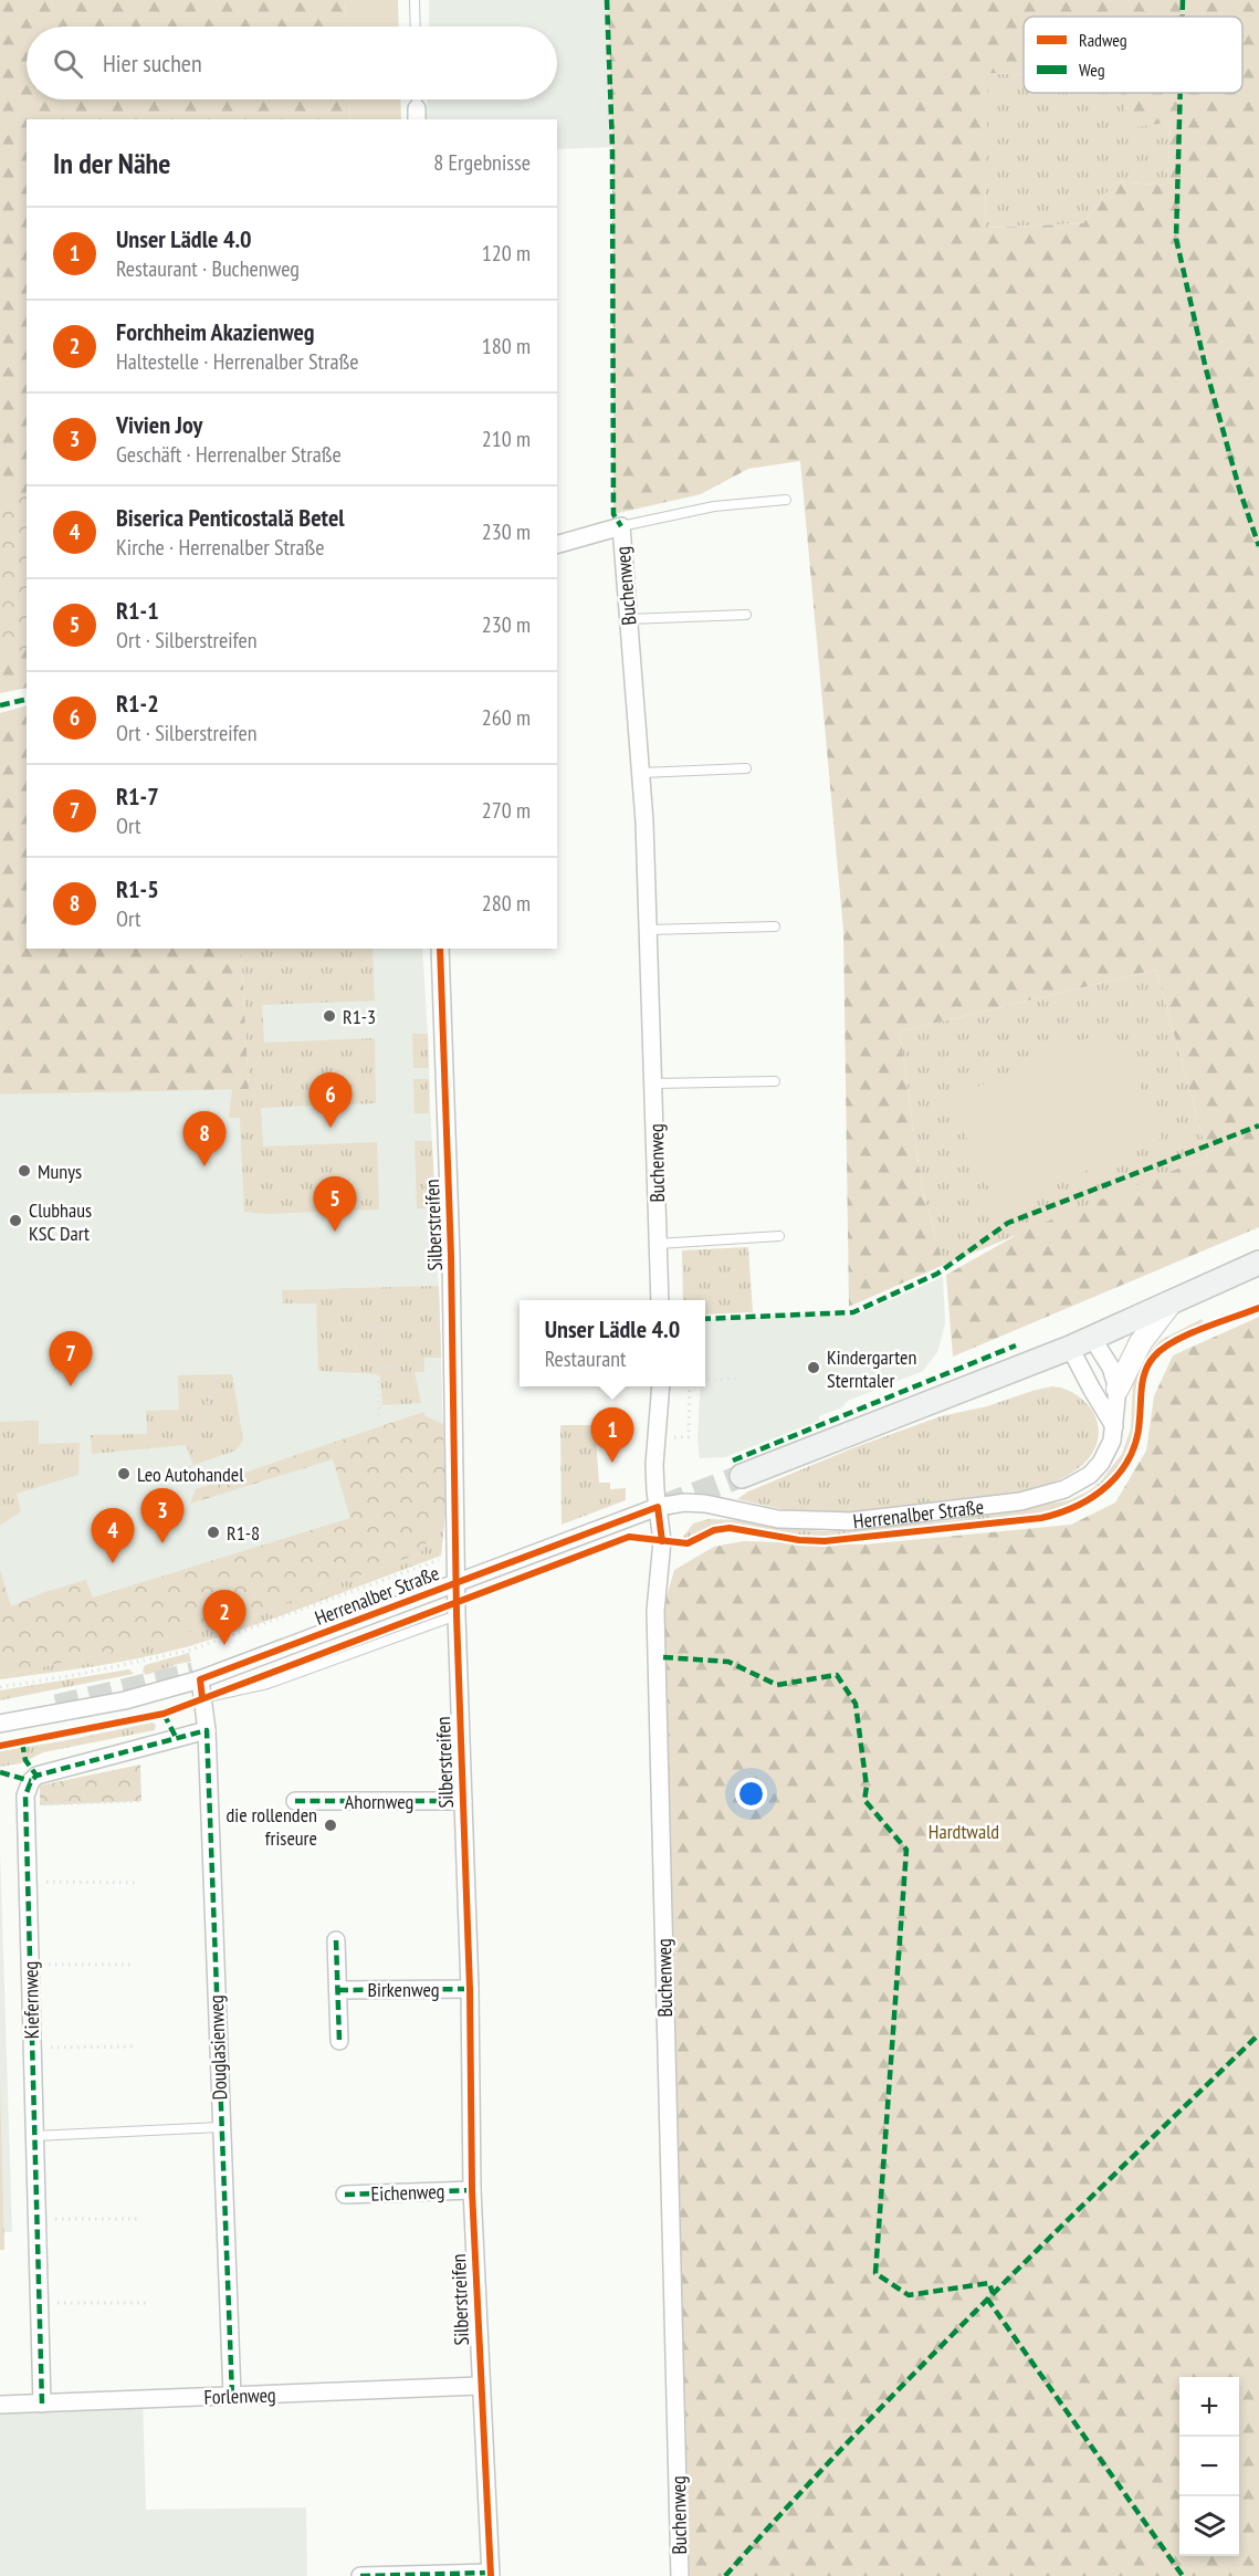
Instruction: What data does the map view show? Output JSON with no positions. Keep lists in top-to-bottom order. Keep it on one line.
{"streets":{"street":["Buchenweg","Silberstreifen","Herrenalber Straße","Ahornweg","Birkenweg","Kiefernweg","Douglasienweg","Eichenweg","Forlenweg"]},"crossings":[["Buchenweg","Herrenalber Straße"],["Silberstreifen","Herrenalber Straße"],["Silberstreifen","Ahornweg"],["Silberstreifen","Birkenweg"],["Silberstreifen","Eichenweg"],["Silberstreifen","Forlenweg"],["Kiefernweg","Douglasienweg"],["Kiefernweg","Forlenweg"],["Douglasienweg","Forlenweg"]],"parks":["Hardtwald"],"places":["R1-3","Munys","Clubhaus KSC Dart","Kindergarten Sterntaler","Leo Autohandel","R1-8","die rollenden friseure"],"legend":["Radweg","Weg"],"page":{"search":"Hier suchen","heading":["In der Nähe","8 Ergebnisse"],"list":[{"mark":"1","name":"Unser Lädle 4.0","note":"Restaurant · Buchenweg","value":"120 m"},{"mark":"2","name":"Forchheim Akazienweg","note":"Haltestelle · Herrenalber Straße","value":"180 m"},{"mark":"3","name":"Vivien Joy","note":"Geschäft · Herrenalber Straße","value":"210 m"},{"mark":"4","name":"Biserica Penticostală Betel","note":"Kirche · Herrenalber Straße","value":"230 m"},{"mark":"5","name":"R1-1","note":"Ort · Silberstreifen","value":"230 m"},{"mark":"6","name":"R1-2","note":"Ort · Silberstreifen","value":"260 m"},{"mark":"7","name":"R1-7","note":"Ort","value":"270 m"},{"mark":"8","name":"R1-5","note":"Ort","value":"280 m"}],"pins":["6","8","5","7","1","3","4","2"],"popup":["Unser Lädle 4.0","Restaurant"],"map_buttons":["+","−"]}}
